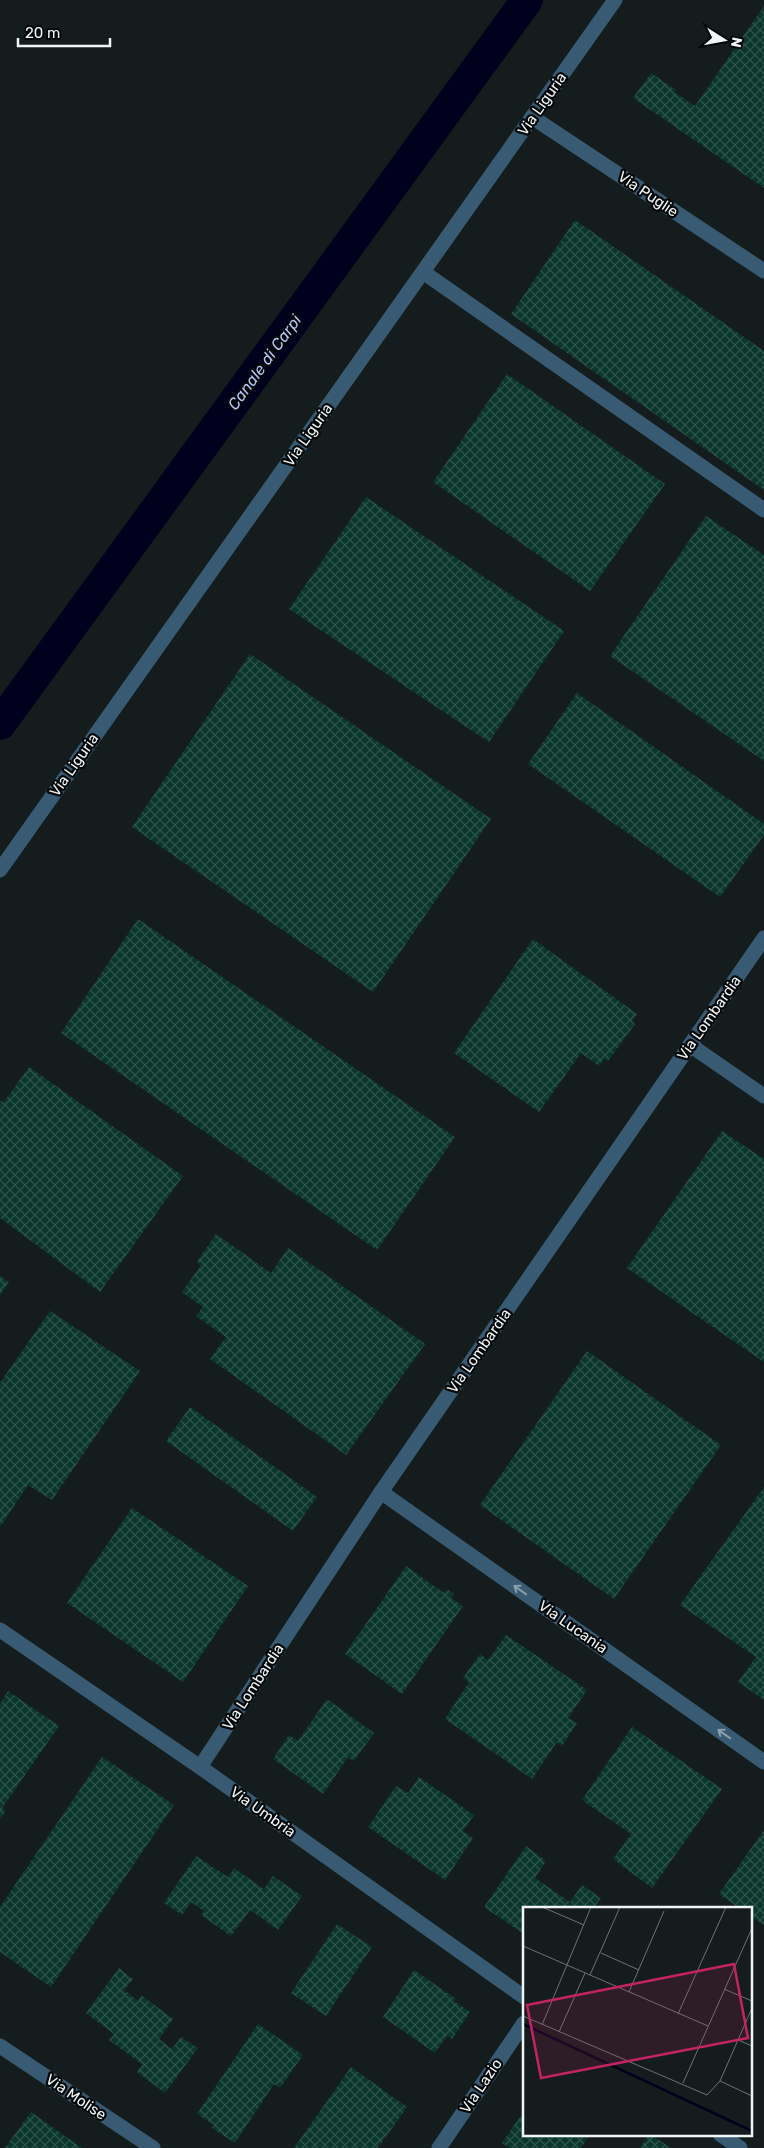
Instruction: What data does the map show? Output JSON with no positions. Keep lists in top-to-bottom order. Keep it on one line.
{"streets":{"street":["Via Liguria","Via Puglie","Via Lombardia","Via Lucania","Via Umbria","Via Lazio","Via Molise"]},"crossings":[["Via Liguria","Via Puglie"],["Via Lombardia","Via Lucania"],["Via Lombardia","Via Umbria"]],"one_way":["Via Lucania"],"water":["Canale di Carpi"],"scale_bar":"20 m","north":"right"}
